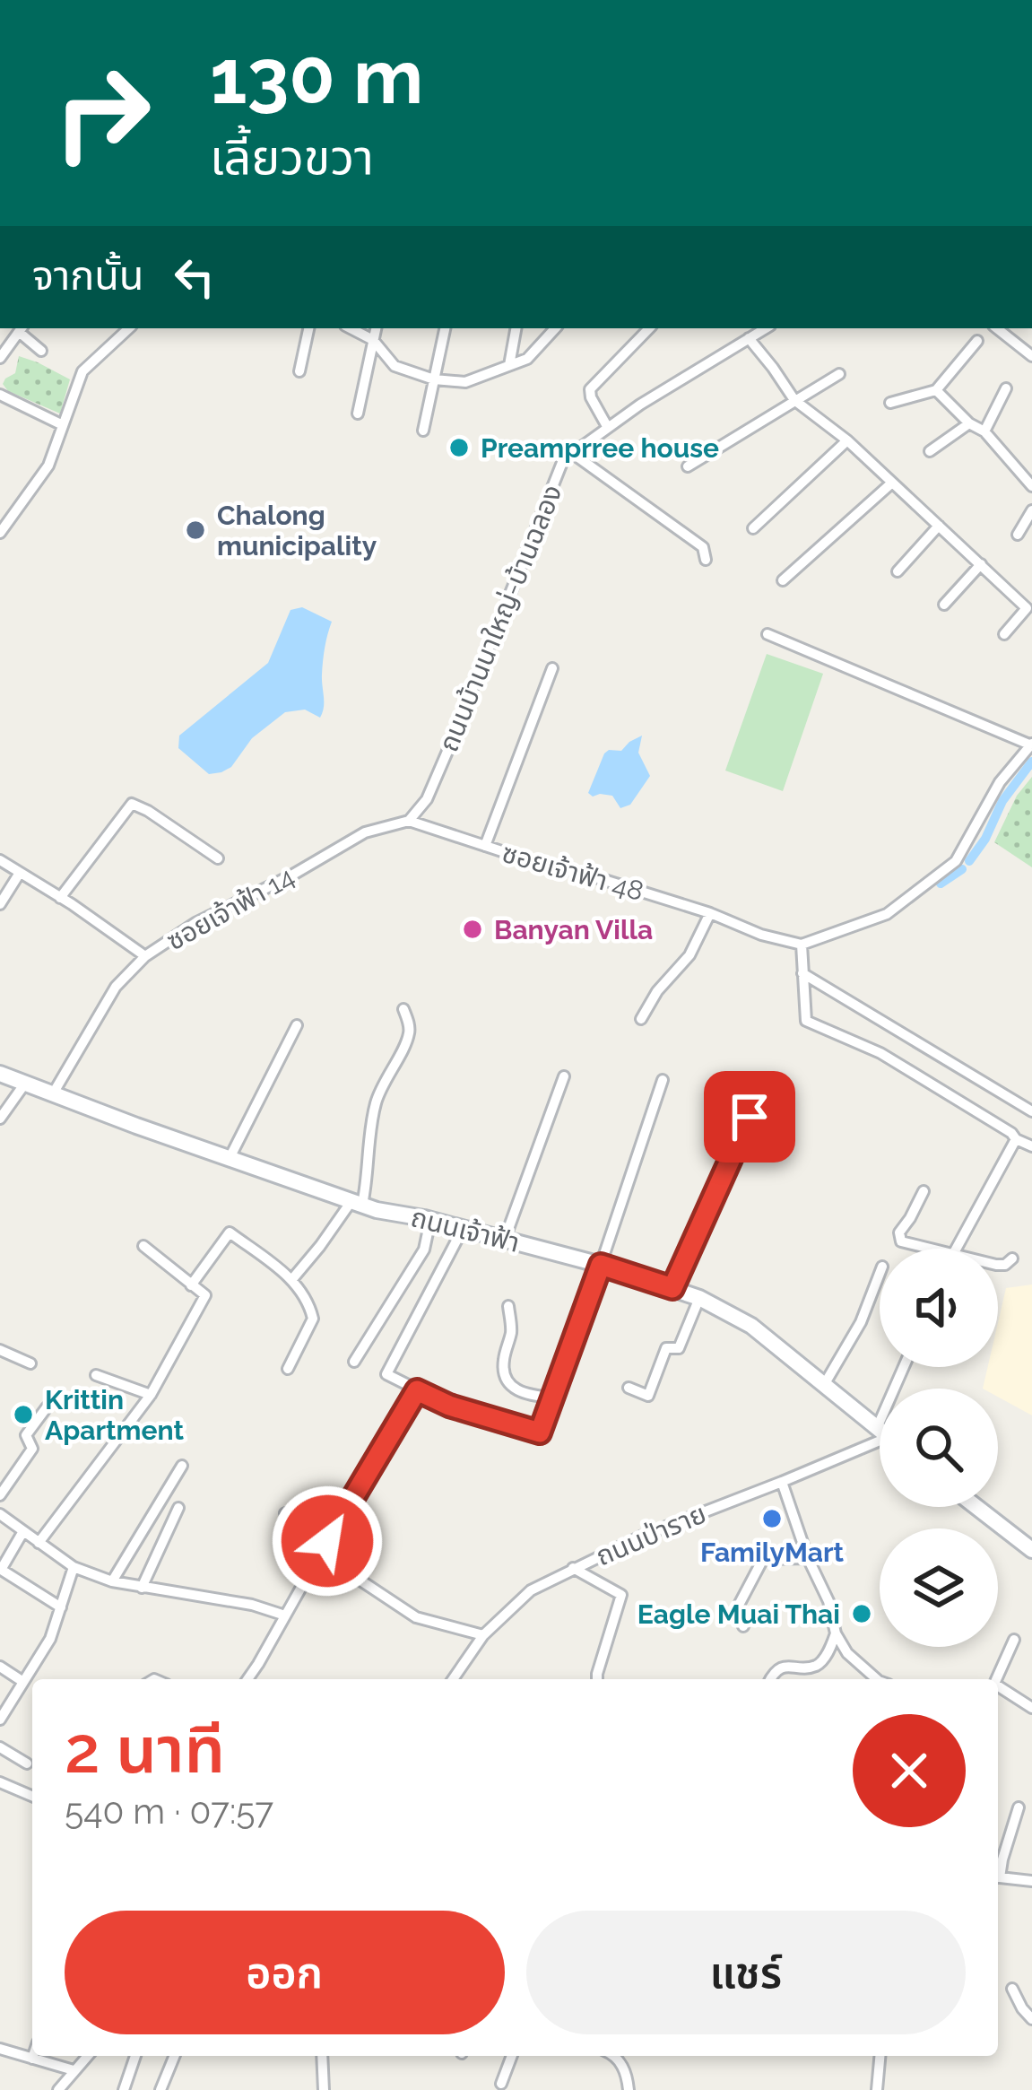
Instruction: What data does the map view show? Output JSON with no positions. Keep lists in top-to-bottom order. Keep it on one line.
{"streets":{"main road":["ถนนเจ้าฟ้า"],"street":["ถนนบ้านนาใหญ่-บ้านฉลอง","ซอยเจ้าฟ้า 48","ซอยเจ้าฟ้า 14","ถนนป่าราย"]},"crossings":[["ถนนบ้านนาใหญ่-บ้านฉลอง","ซอยเจ้าฟ้า 48"],["ถนนบ้านนาใหญ่-บ้านฉลอง","ซอยเจ้าฟ้า 14"],["ซอยเจ้าฟ้า 48","ซอยเจ้าฟ้า 14"],["ซอยเจ้าฟ้า 14","ถนนเจ้าฟ้า"]],"places":["Preamprree house","Chalong municipality","Banyan Villa","Krittin Apartment","FamilyMart","Eagle Muai Thai"],"page":{"turn":["130 m","เลี้ยวขวา"],"then":"จากนั้น","heading":["2 นาที","540 m · 07:57"],"buttons":["ออก","แชร์"]}}
